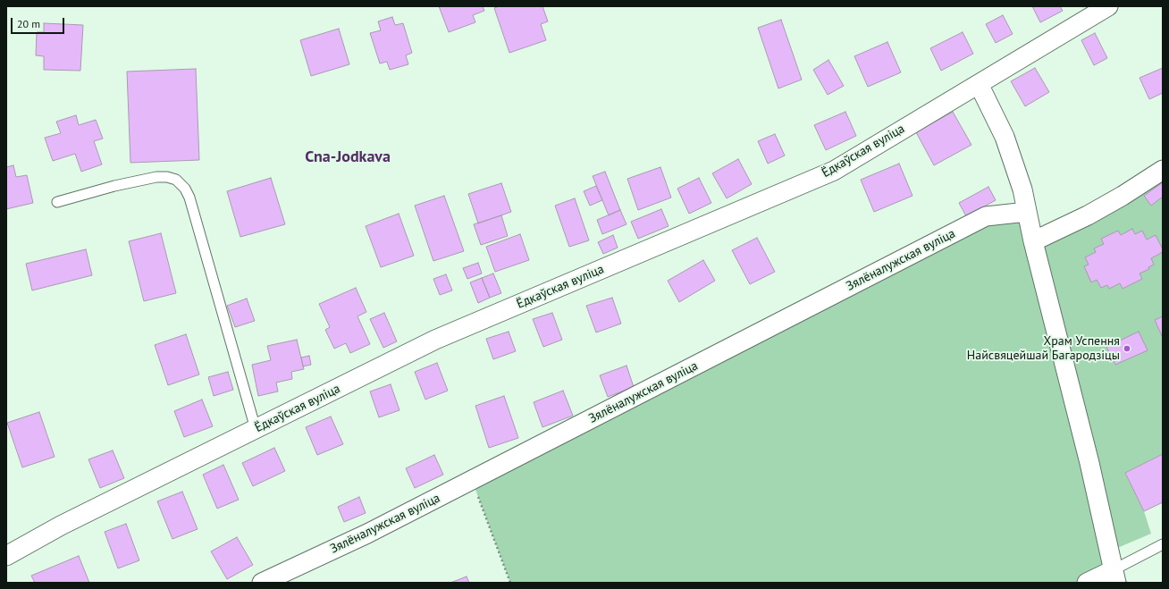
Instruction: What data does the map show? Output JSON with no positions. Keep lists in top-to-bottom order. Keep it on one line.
{"streets":{"street":["Ёдкаўская вуліца","Зялёналужская вуліца"]},"districts":["Cna-Jodkava"],"places":["Храм Успення Найсвяцейшай Багародзіцы"],"scale_bar":"20 m"}
